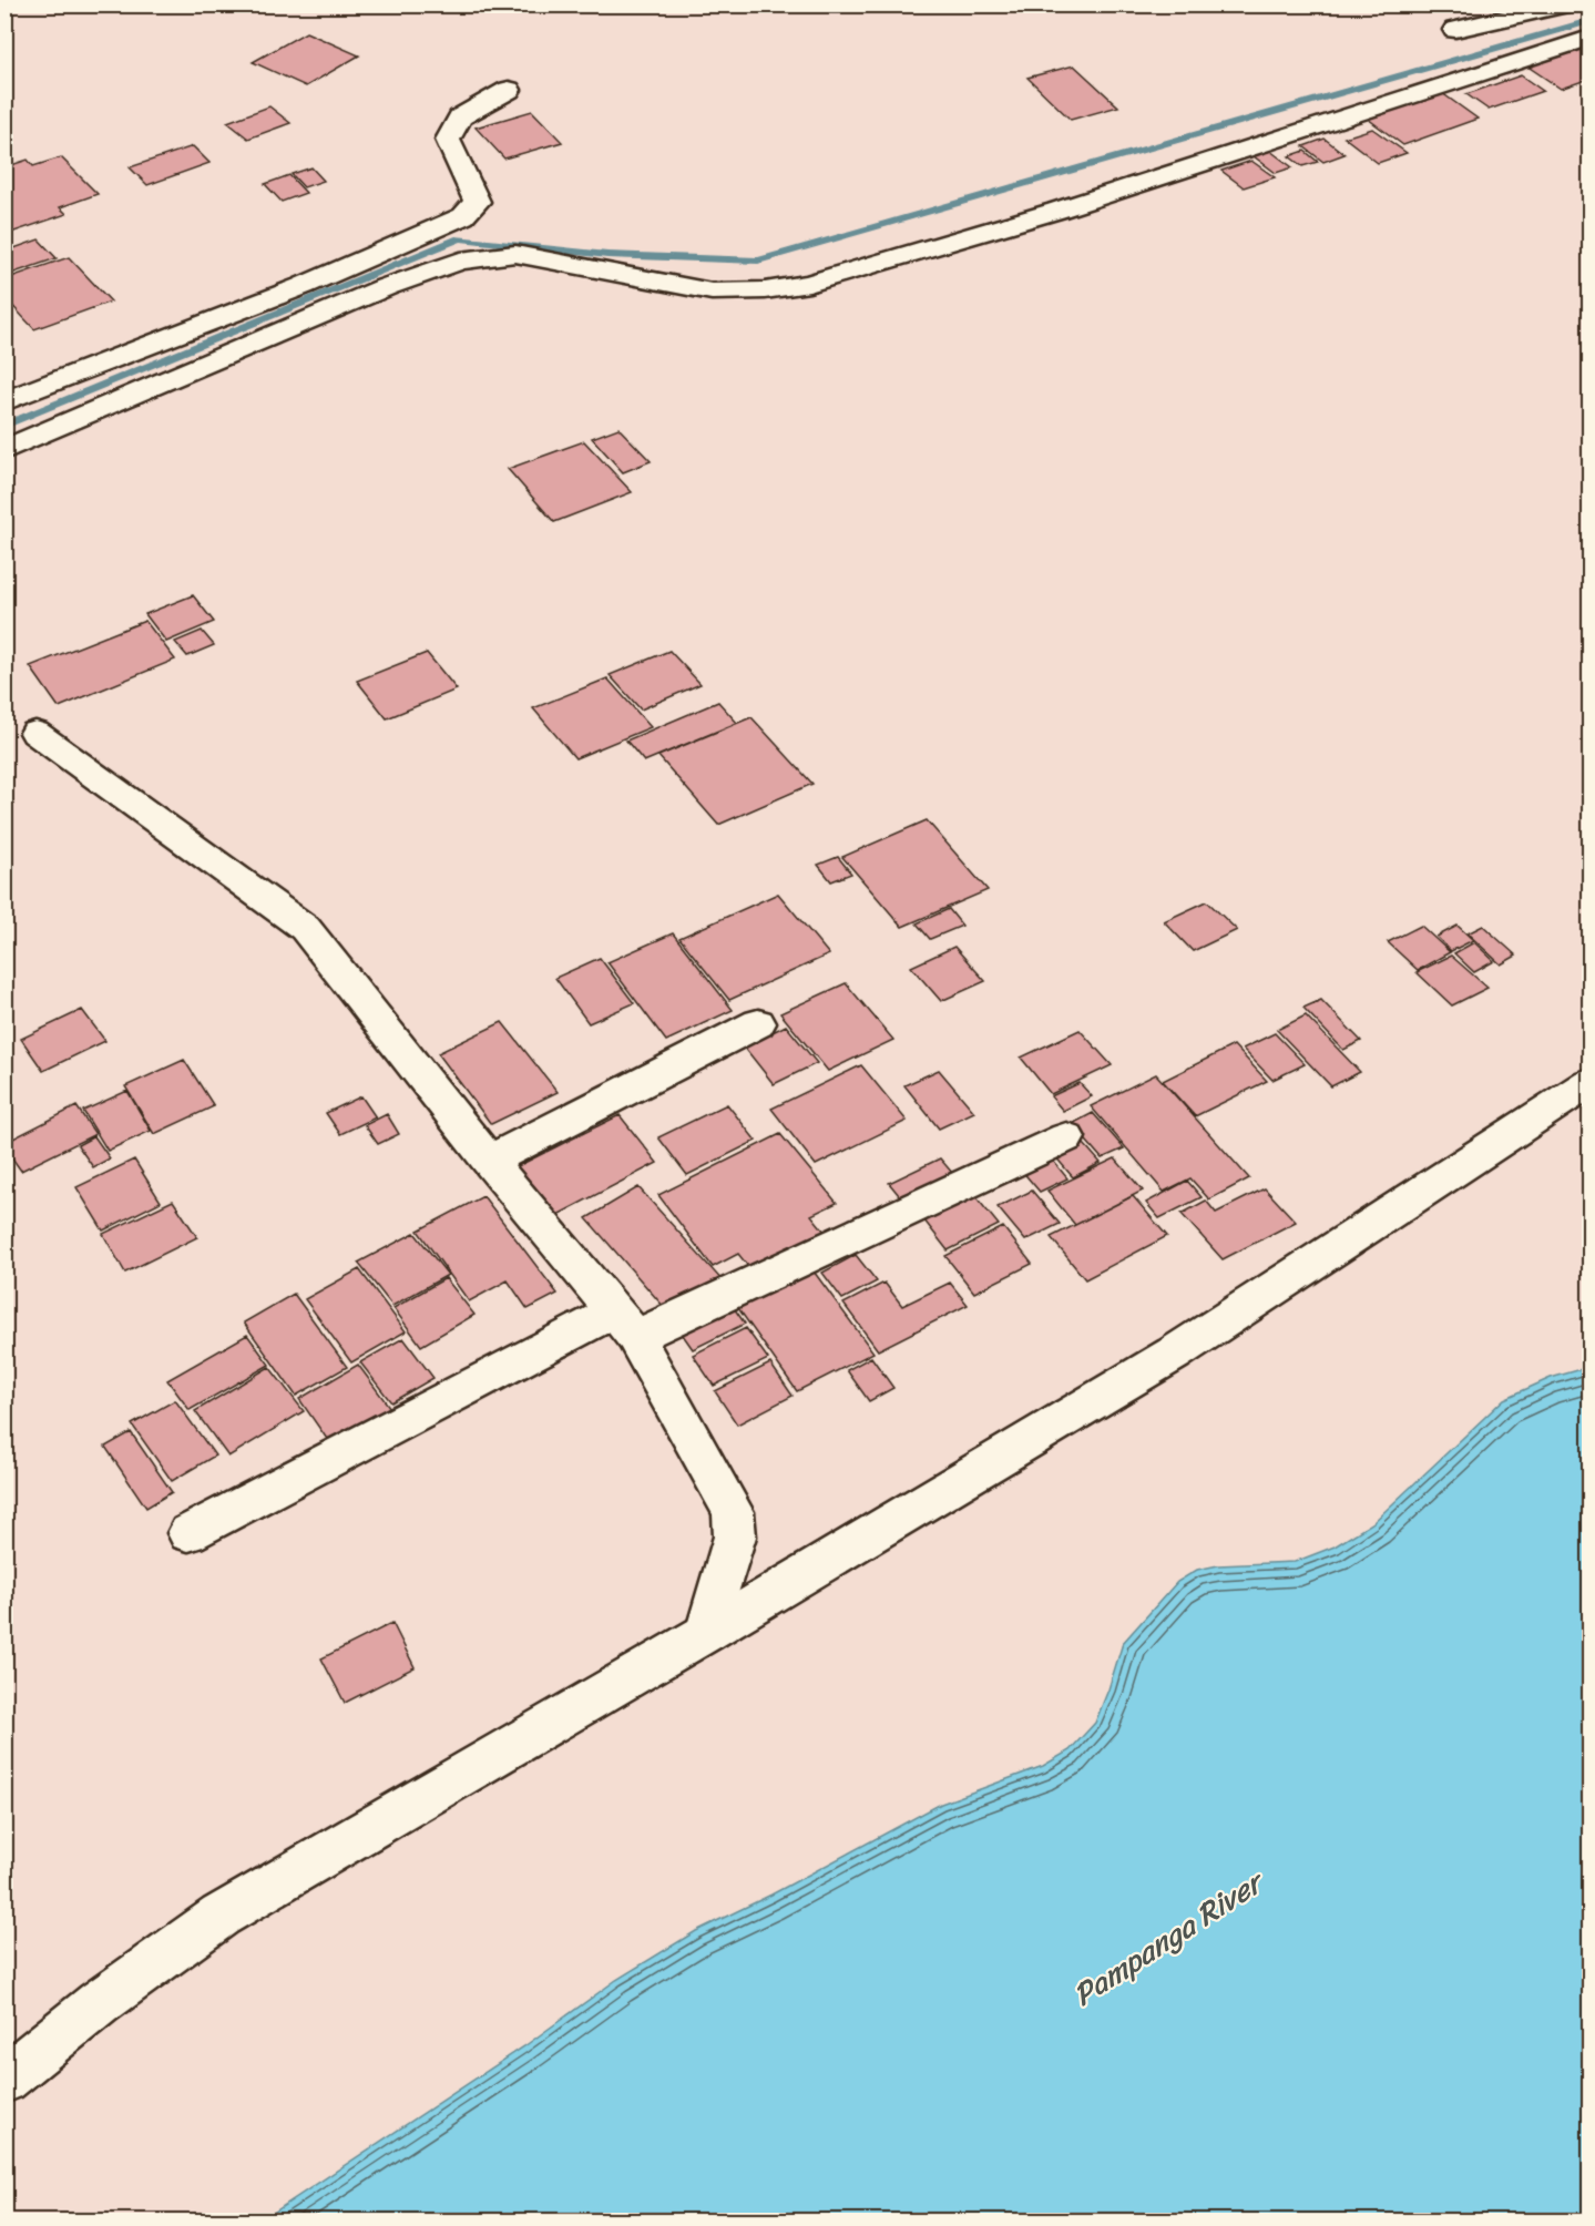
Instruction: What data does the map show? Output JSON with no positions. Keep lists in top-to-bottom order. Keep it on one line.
{"water":["Pampanga River"]}
